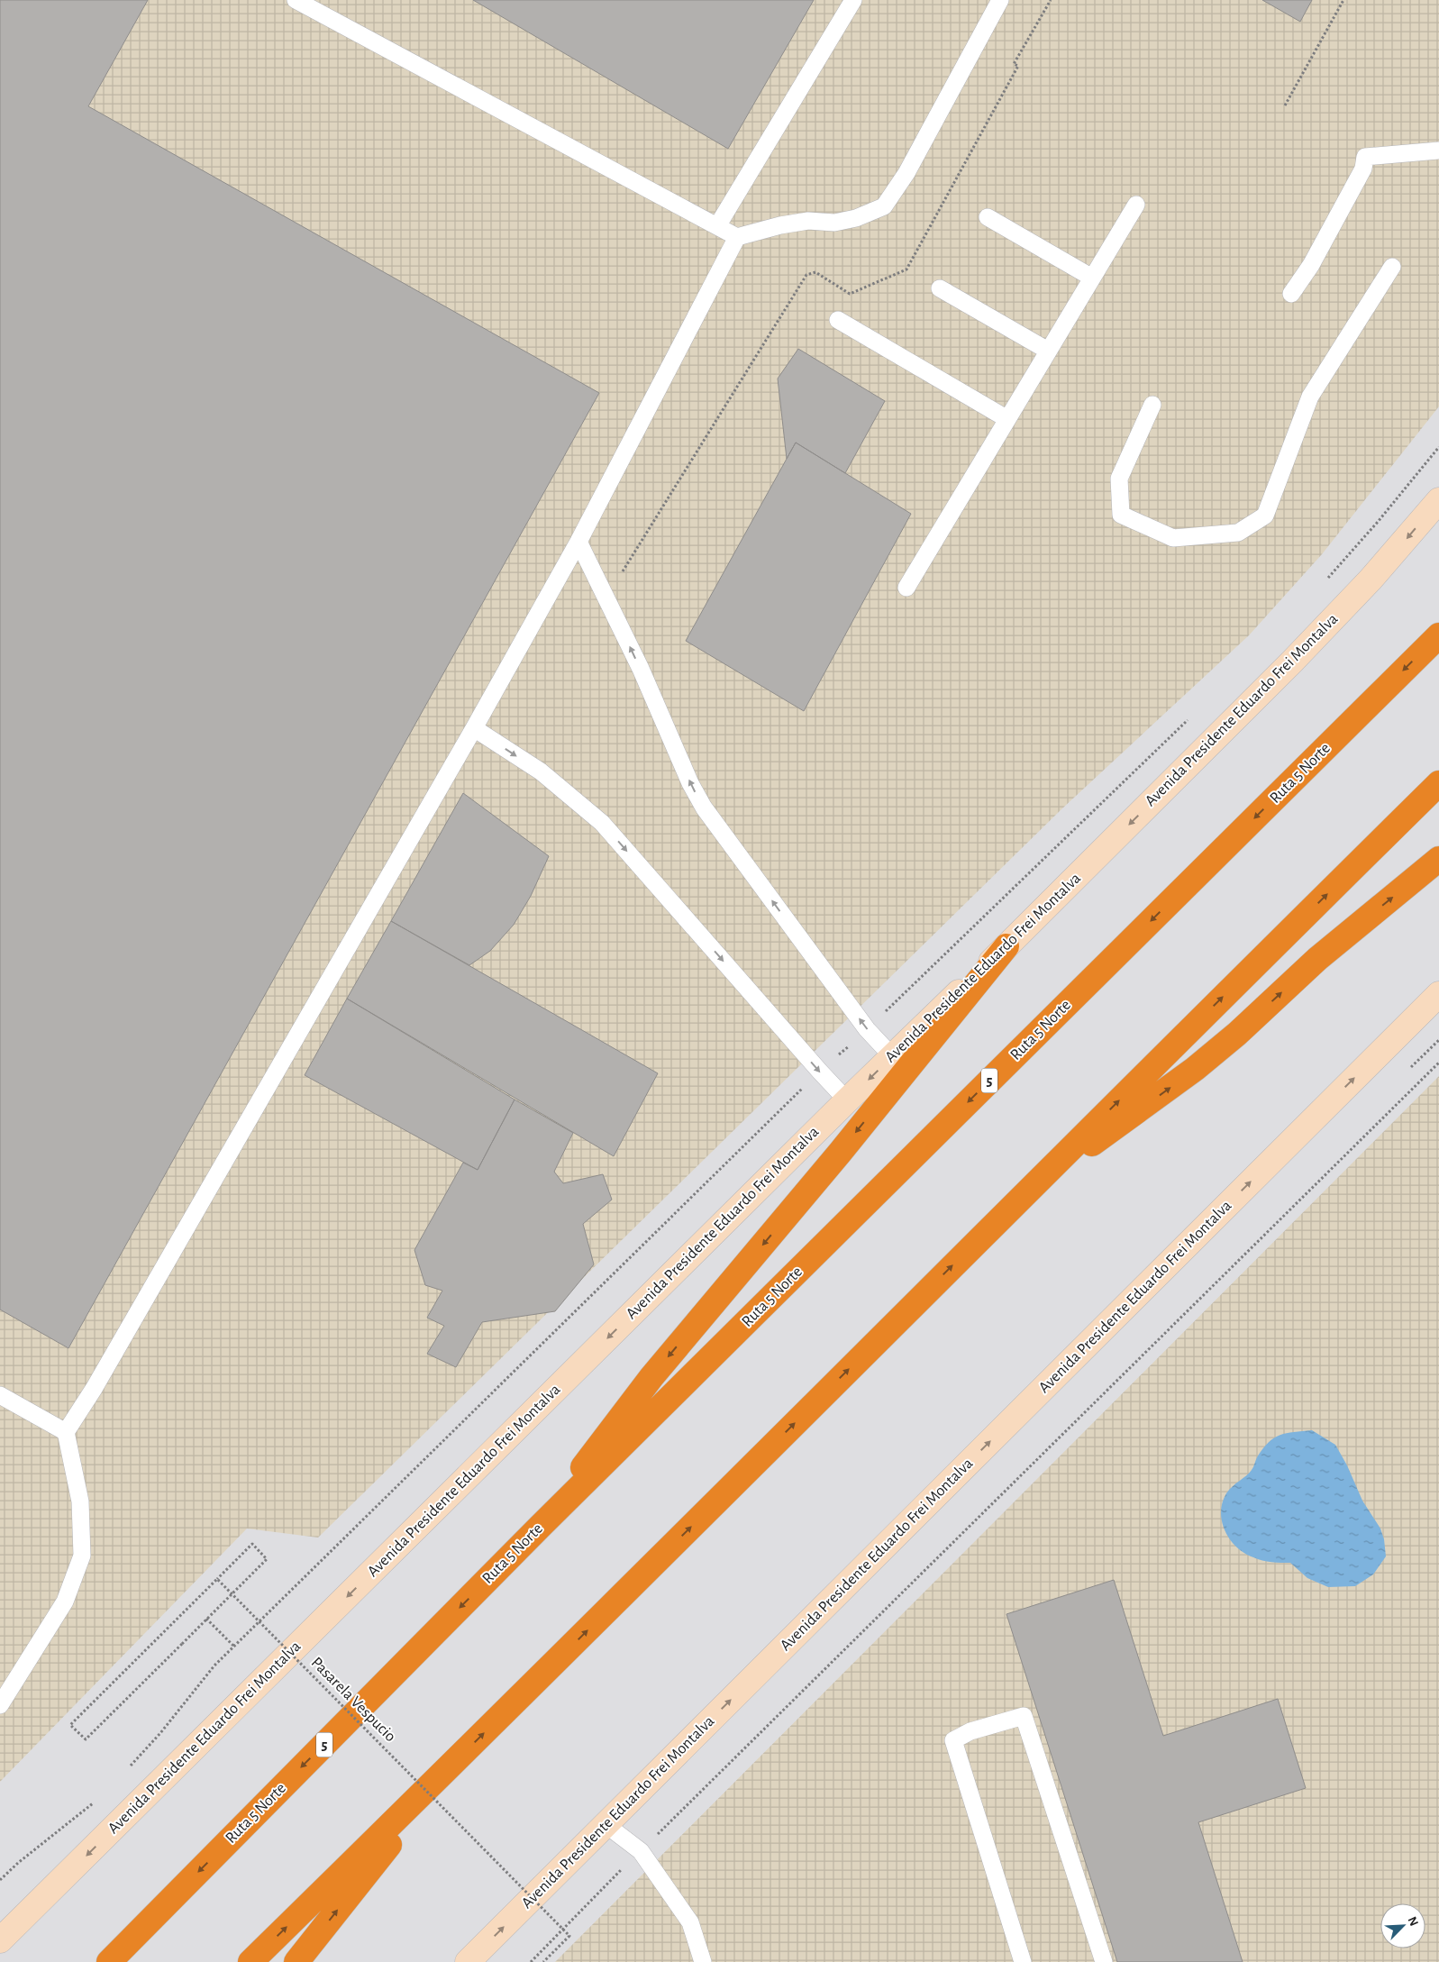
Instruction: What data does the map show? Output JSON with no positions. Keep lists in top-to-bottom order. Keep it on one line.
{"streets":{"highway":["Ruta 5 Norte","5"],"main road":["Avenida Presidente Eduardo Frei Montalva"],"path":["Pasarela Vespucio"]},"north":"top right"}
